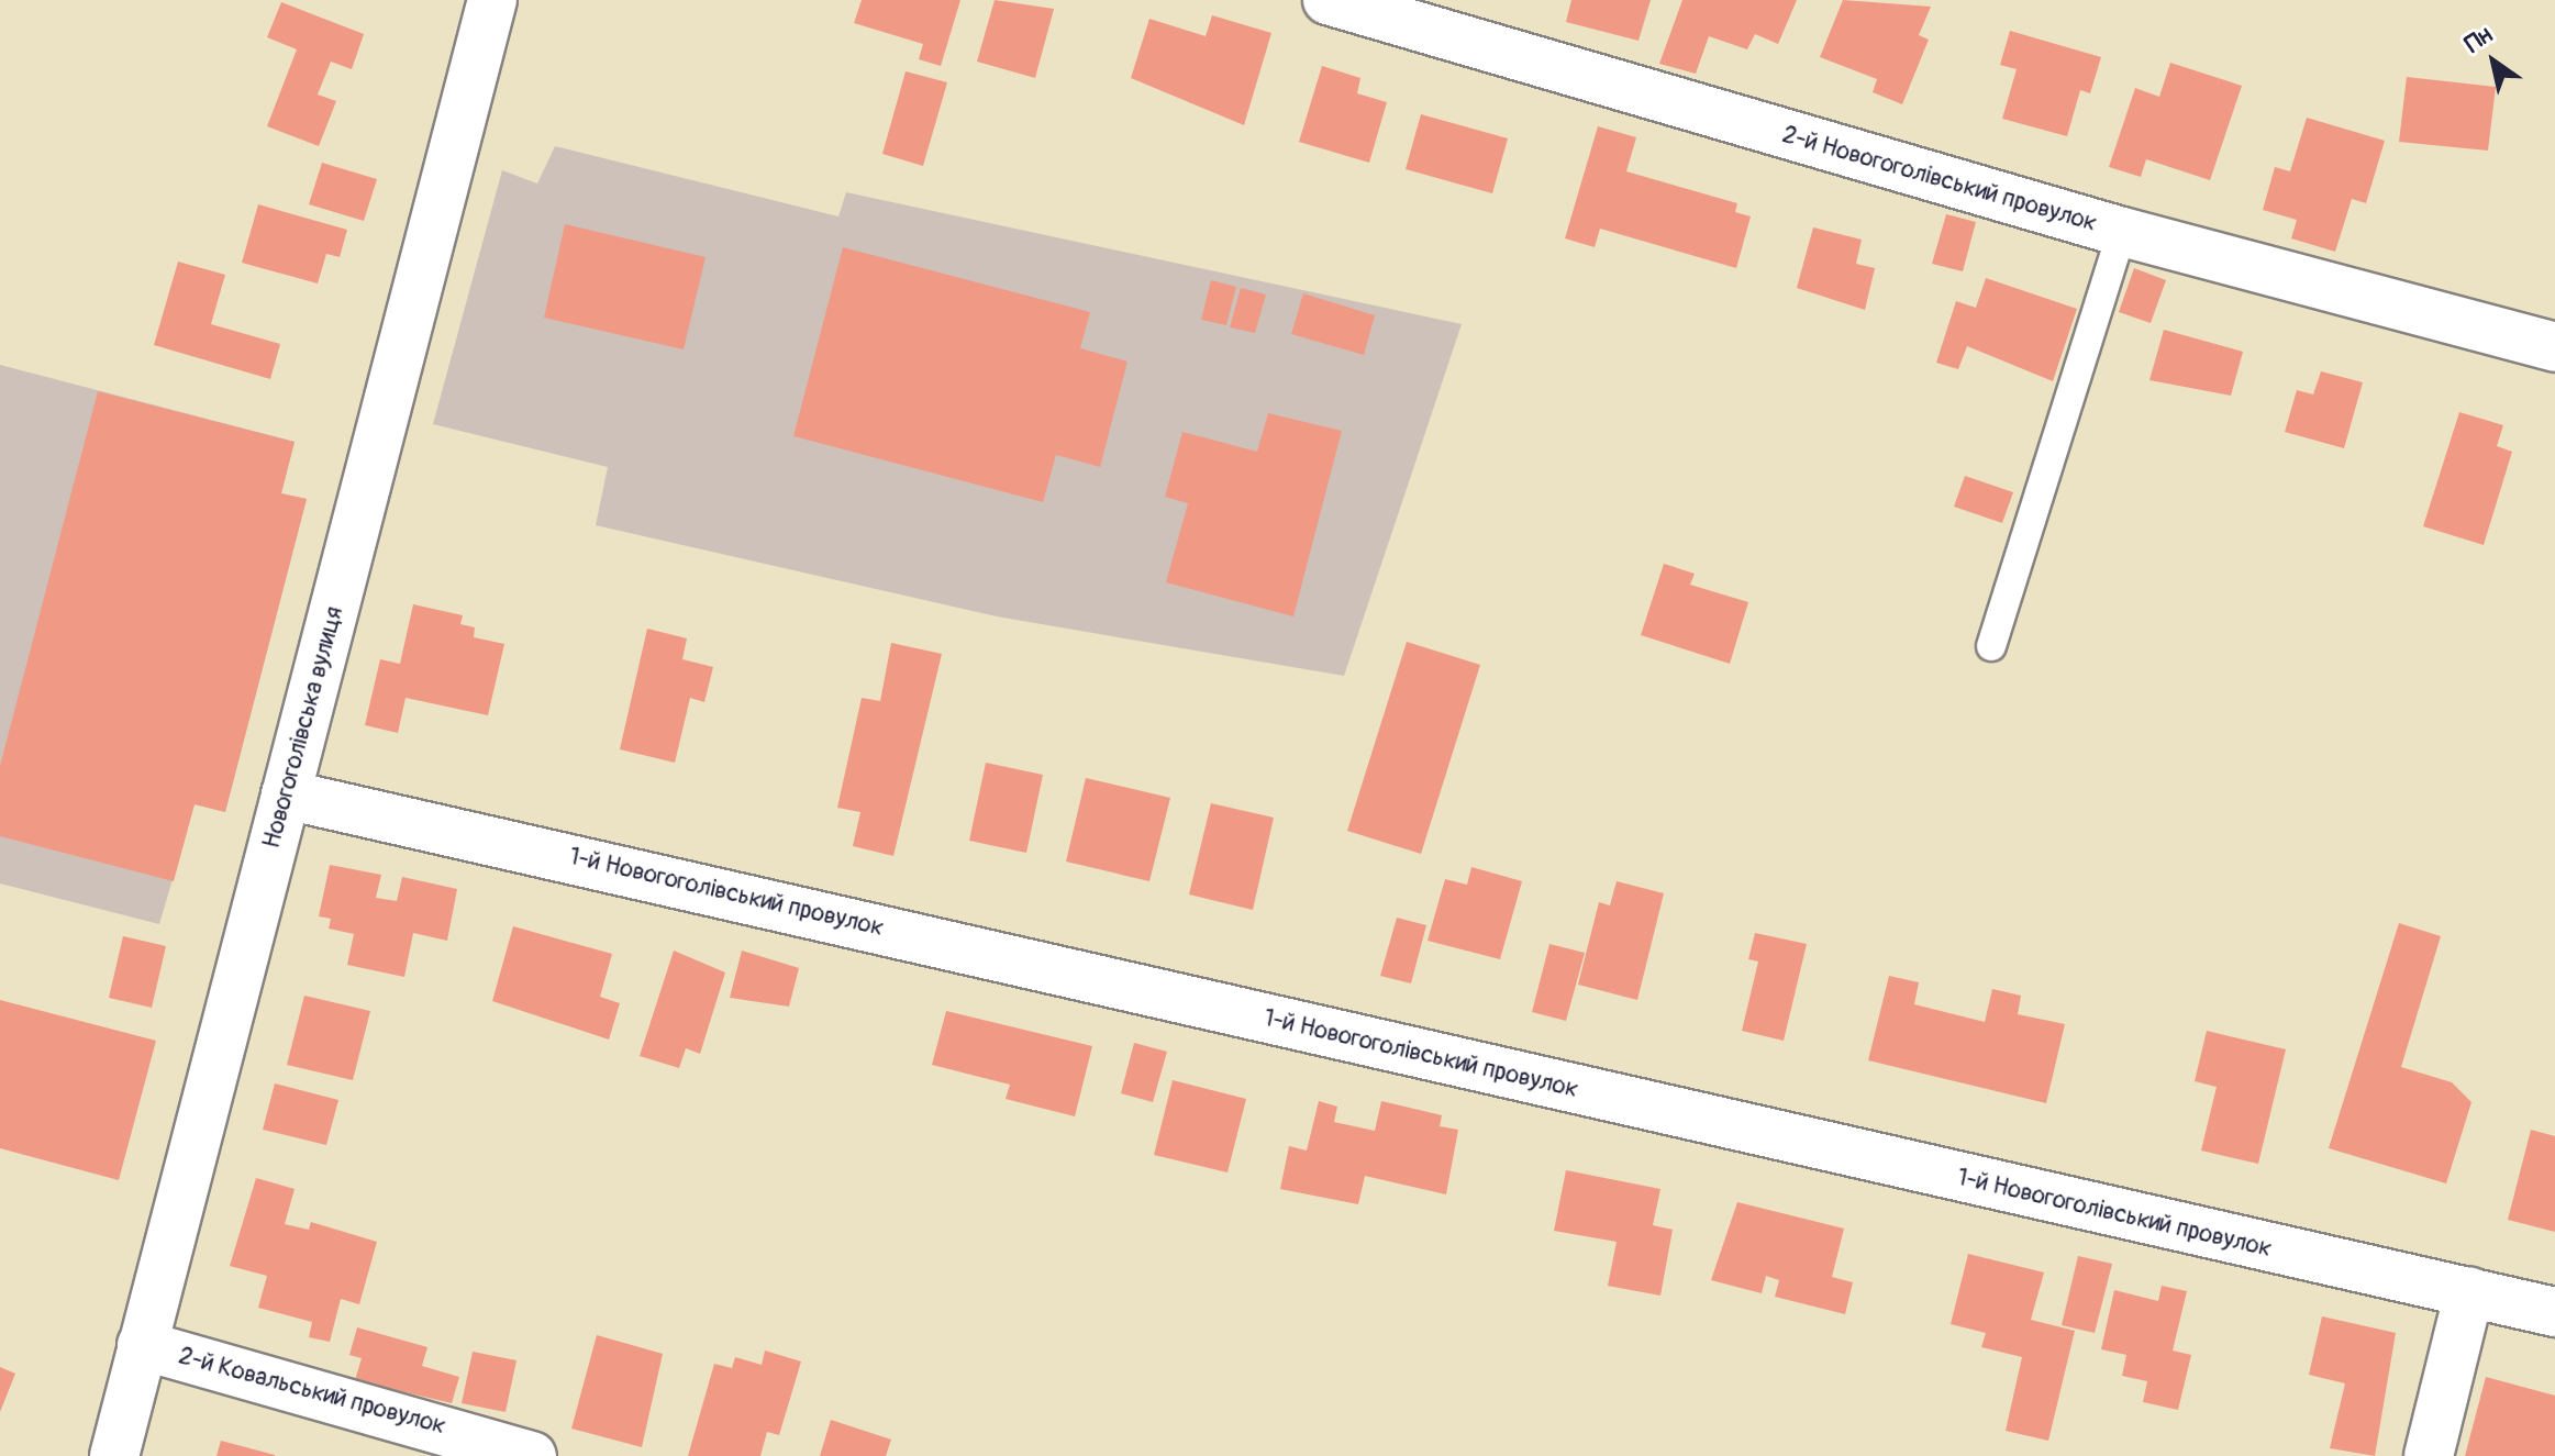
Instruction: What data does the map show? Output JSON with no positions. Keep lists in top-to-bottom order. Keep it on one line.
{"streets":{"street":["2-й Новогоголівський провулок","Новогоголівська вулиця","1-й Новогоголівський провулок","2-й Ковальський провулок"]},"crossings":[["Новогоголівська вулиця","1-й Новогоголівський провулок"],["Новогоголівська вулиця","2-й Ковальський провулок"]],"north":"top left"}
